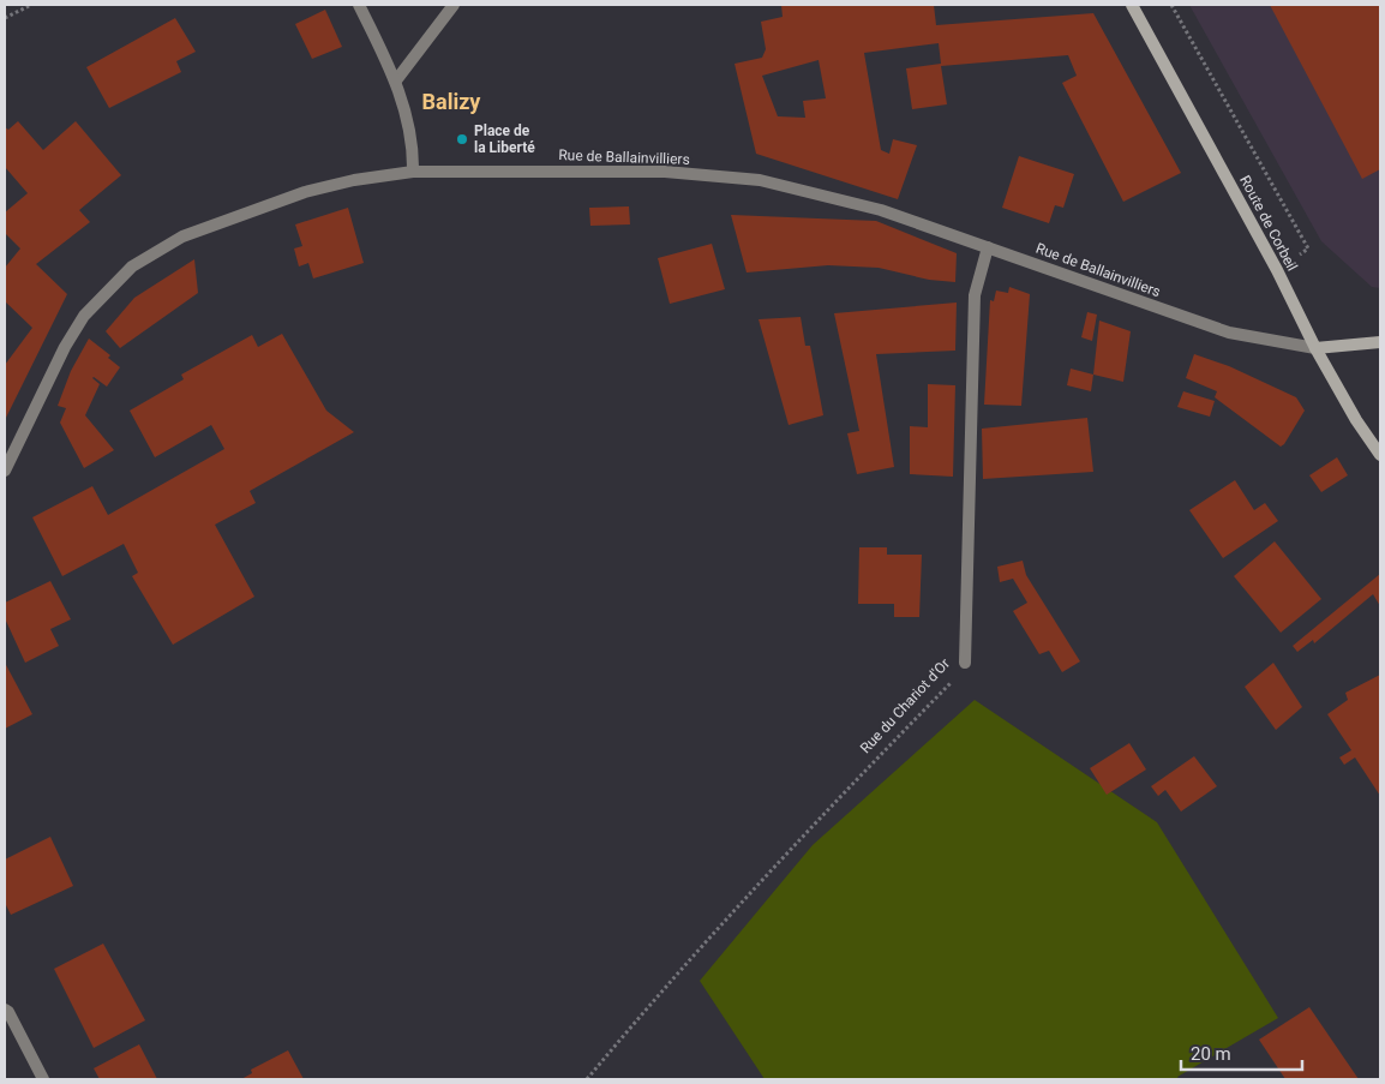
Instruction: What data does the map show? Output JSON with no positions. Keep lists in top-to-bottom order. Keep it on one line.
{"streets":{"main road":["Route de Corbeil"],"street":["Rue de Ballainvilliers","Rue du Chariot d'Or"]},"crossings":[["Rue de Ballainvilliers","Route de Corbeil"],["Rue de Ballainvilliers","Rue du Chariot d'Or"]],"districts":["Balizy"],"places":["Place de la Liberté"],"scale_bar":"20 m"}
